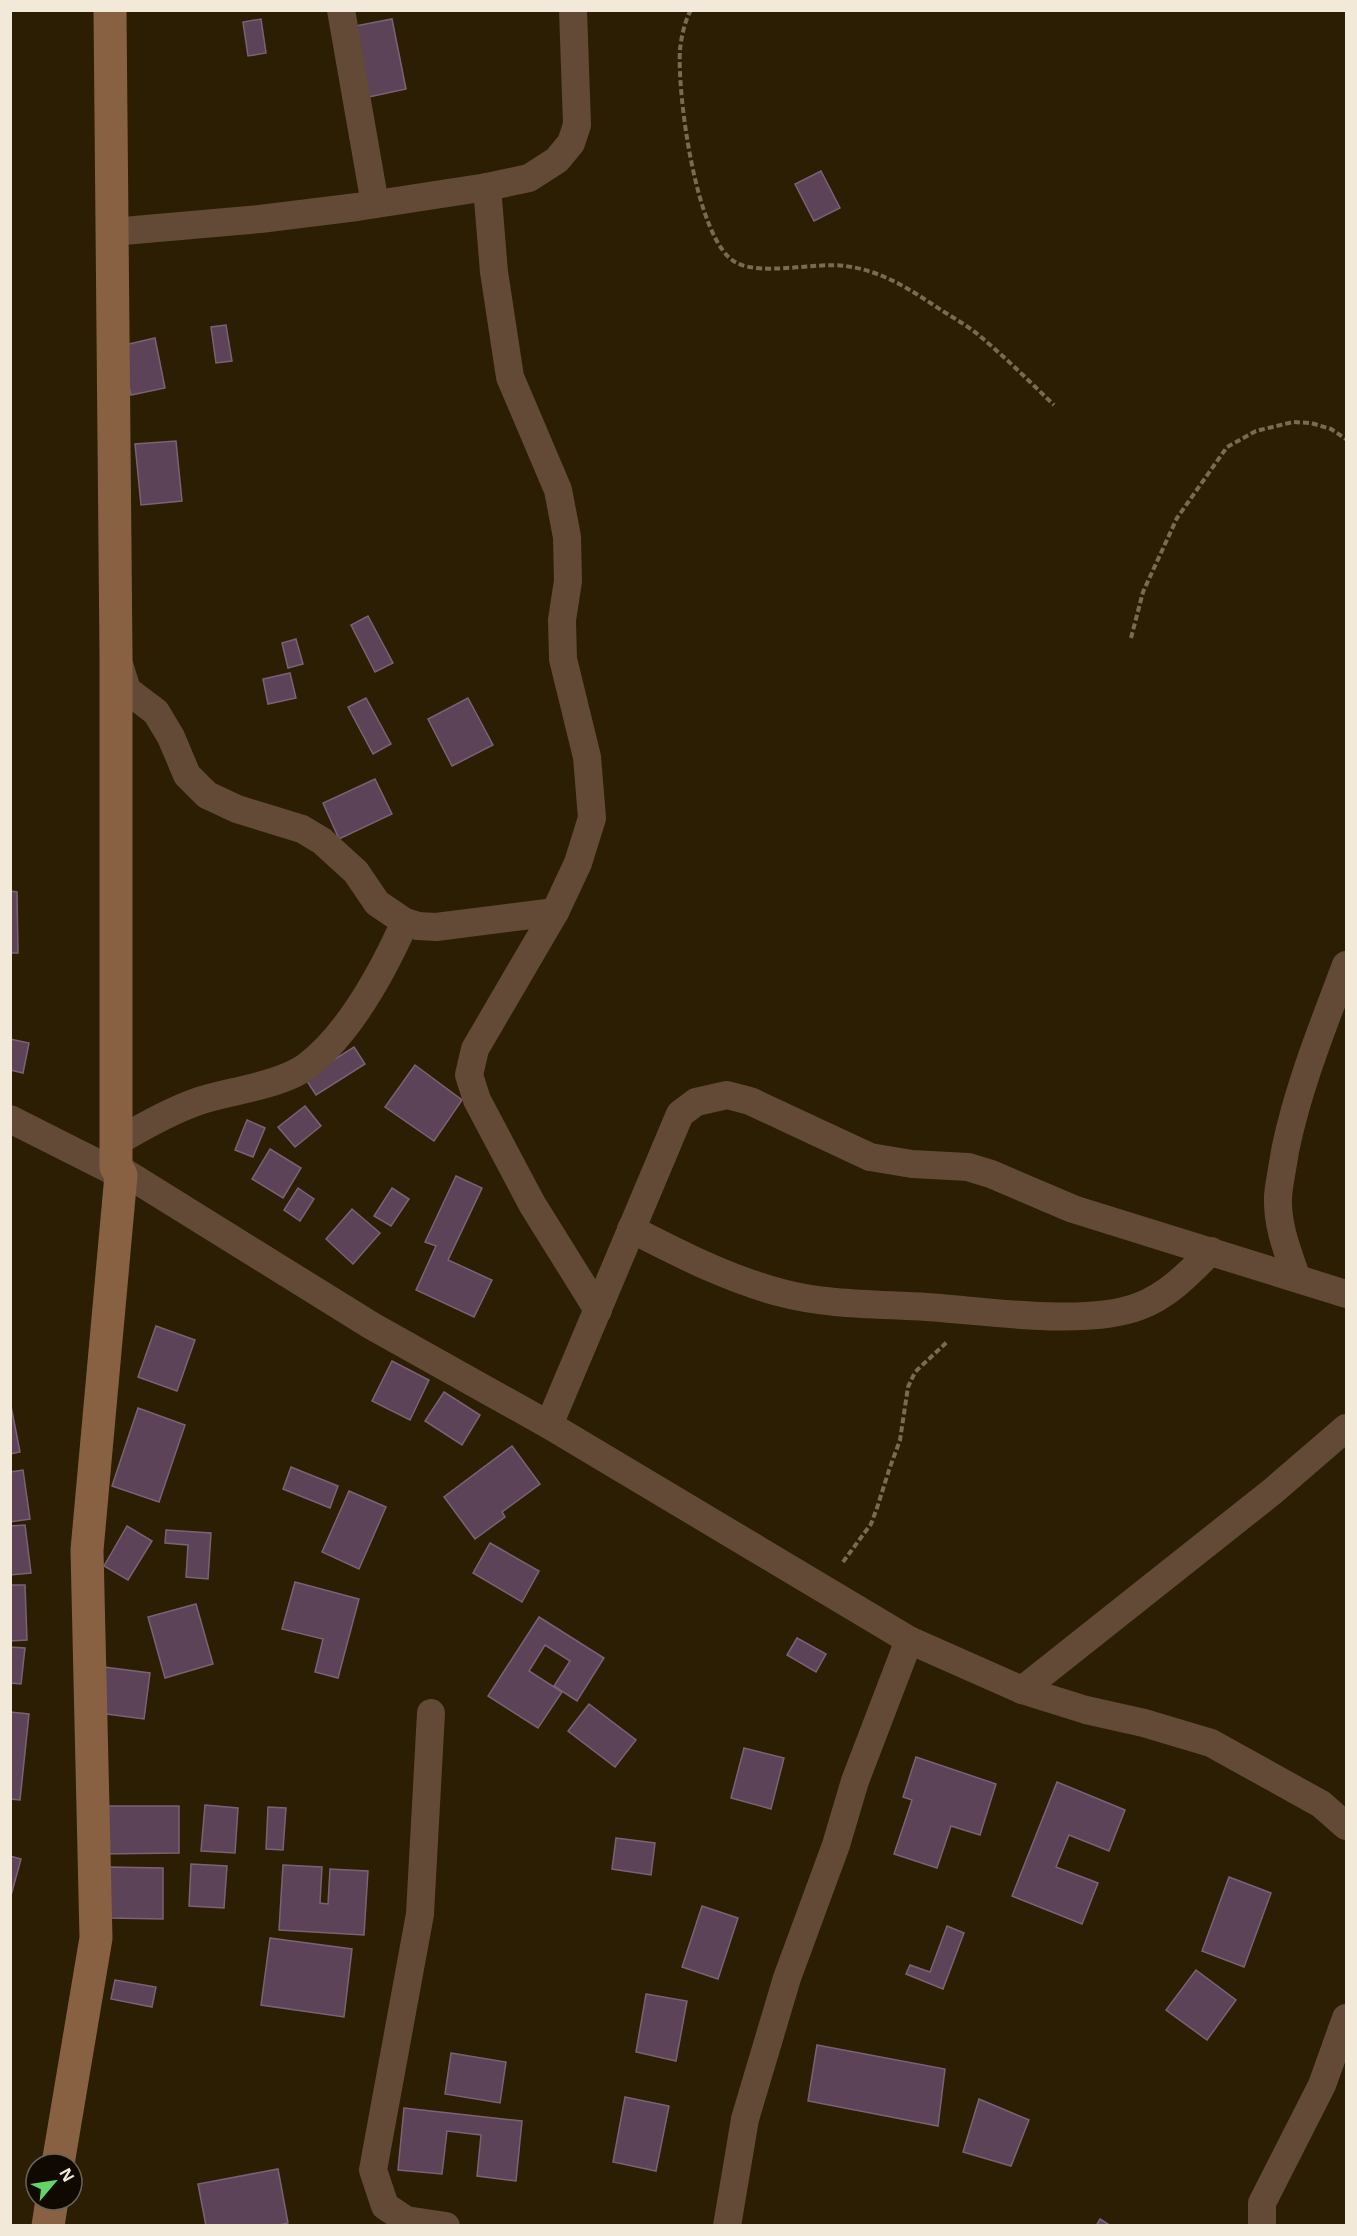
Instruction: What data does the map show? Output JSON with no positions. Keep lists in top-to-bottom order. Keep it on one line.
{"north":"top right"}
